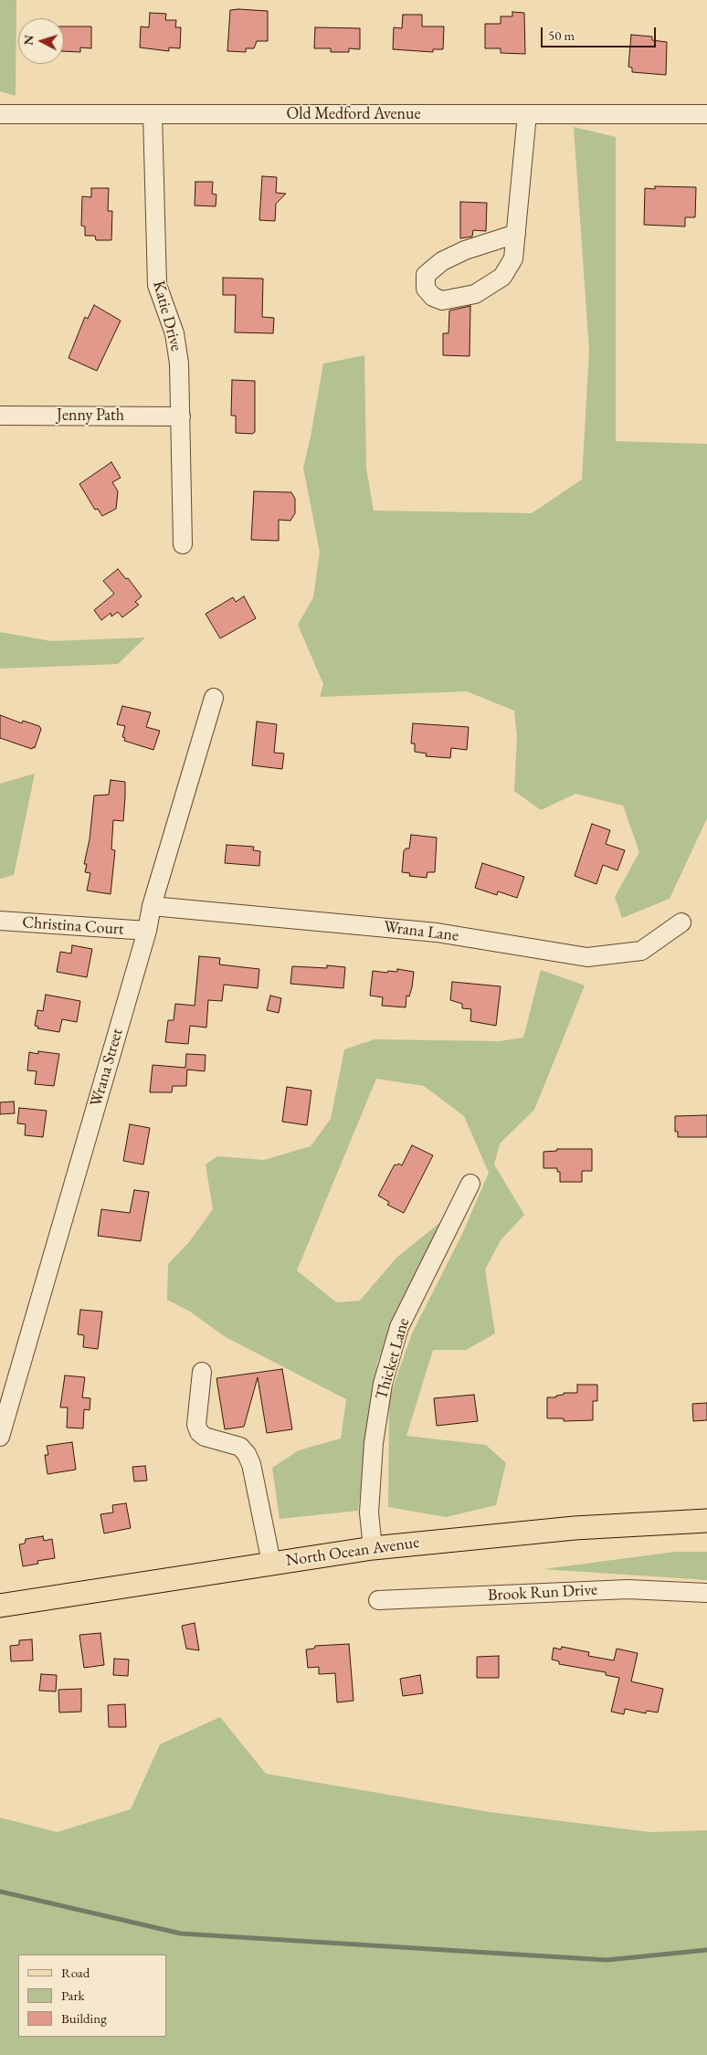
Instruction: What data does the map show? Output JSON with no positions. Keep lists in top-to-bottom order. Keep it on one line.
{"streets":{"main road":["North Ocean Avenue"],"street":["Old Medford Avenue","Katie Drive","Jenny Path","Christina Court","Wrana Lane","Wrana Street","Thicket Lane","Brook Run Drive"]},"crossings":[["Old Medford Avenue","Katie Drive"],["Katie Drive","Jenny Path"],["Christina Court","Wrana Street"],["Wrana Lane","Wrana Street"],["Thicket Lane","North Ocean Avenue"]],"legend":["Road","Park","Building"],"scale_bar":"50 m","north":"left"}
